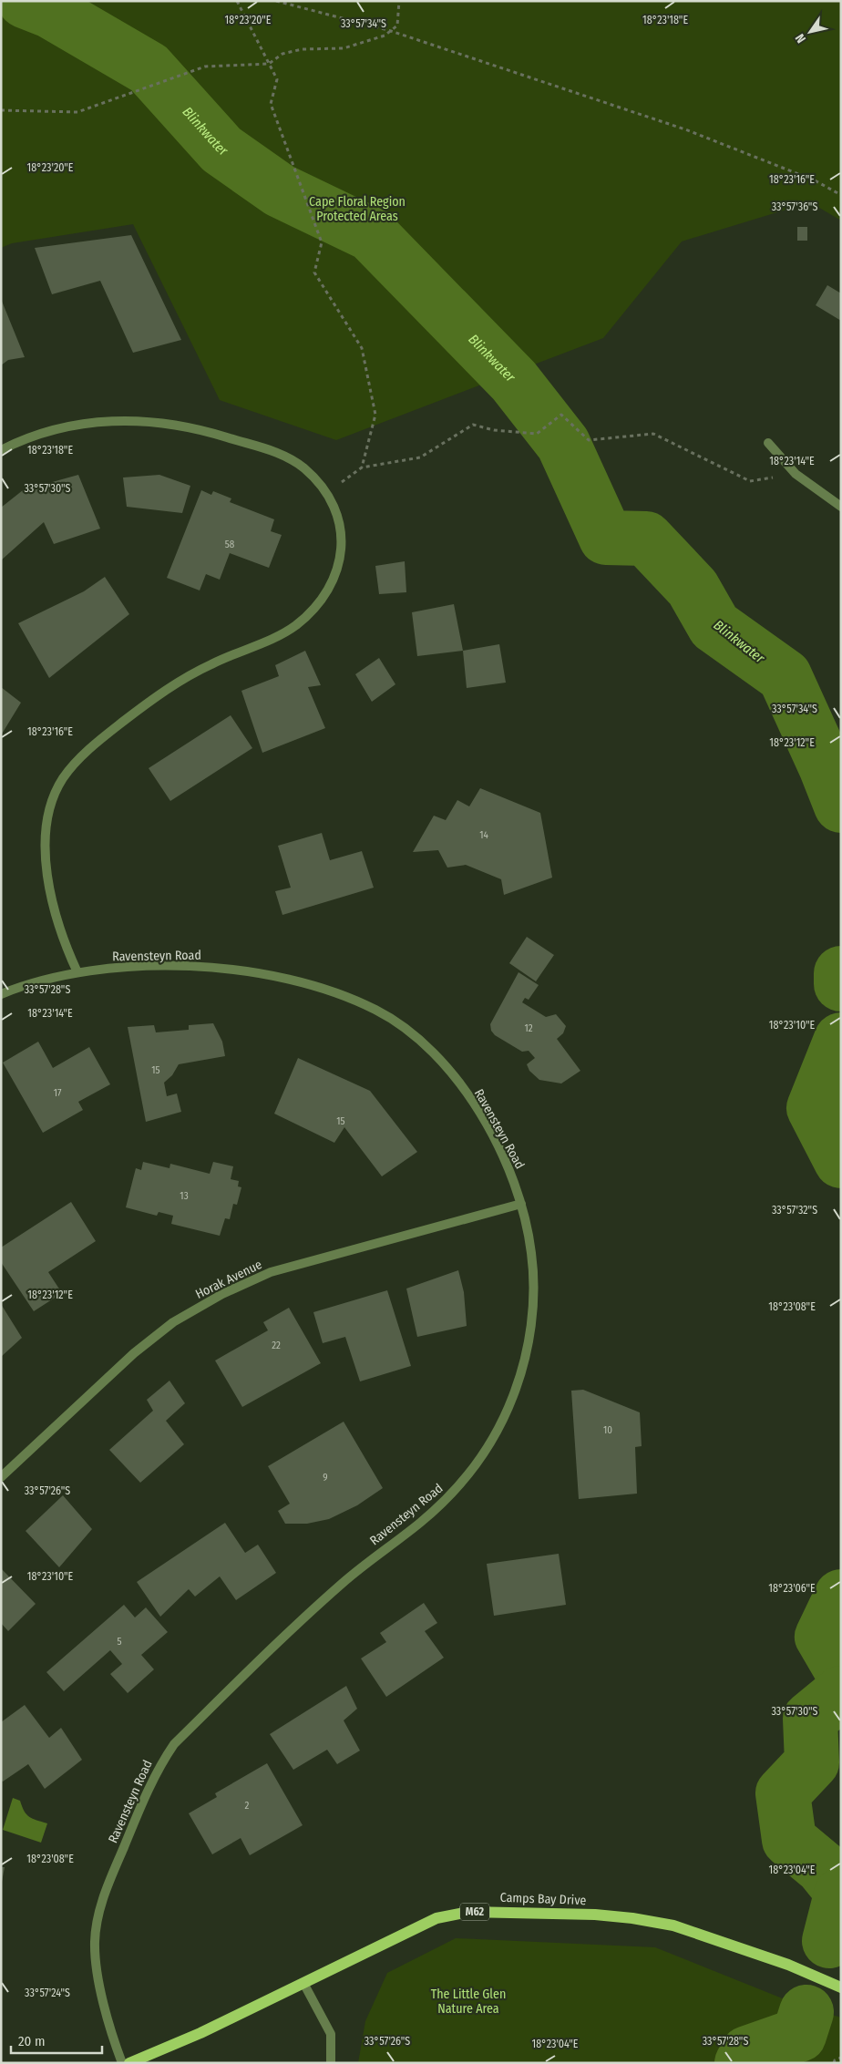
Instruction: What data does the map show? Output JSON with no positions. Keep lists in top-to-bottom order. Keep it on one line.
{"streets":{"main road":["Camps Bay Drive","M62"],"street":["Ravensteyn Road","Horak Avenue"]},"crossings":[["Ravensteyn Road","Horak Avenue"]],"water":["Blinkwater"],"parks":["Cape Floral Region Protected Areas","The Little Glen Nature Area"],"house_numbers":["58","14","12","15","17","15","13","22","10","9","5","2"],"scale_bar":"20 m","north":"bottom left","coordinates":["18°23'20\"E","18°23'18\"E","33°57'34\"S","18°23'16\"E","33°57'36\"S","18°23'14\"E","33°57'30\"S","18°23'12\"E","33°57'28\"S","18°23'10\"E","33°57'32\"S","18°23'08\"E","33°57'26\"S","18°23'06\"E","18°23'04\"E","33°57'24\"S"]}
